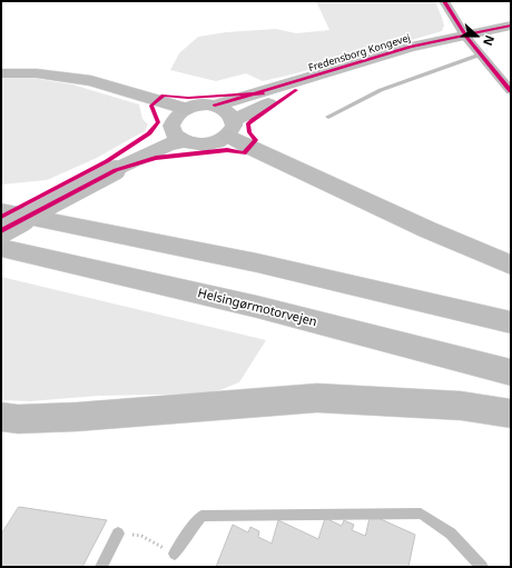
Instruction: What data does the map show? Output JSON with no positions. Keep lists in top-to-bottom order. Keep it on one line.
{"streets":{"highway":["Helsingørmotorvejen"],"street":["Fredensborg Kongevej"]},"north":"right"}
